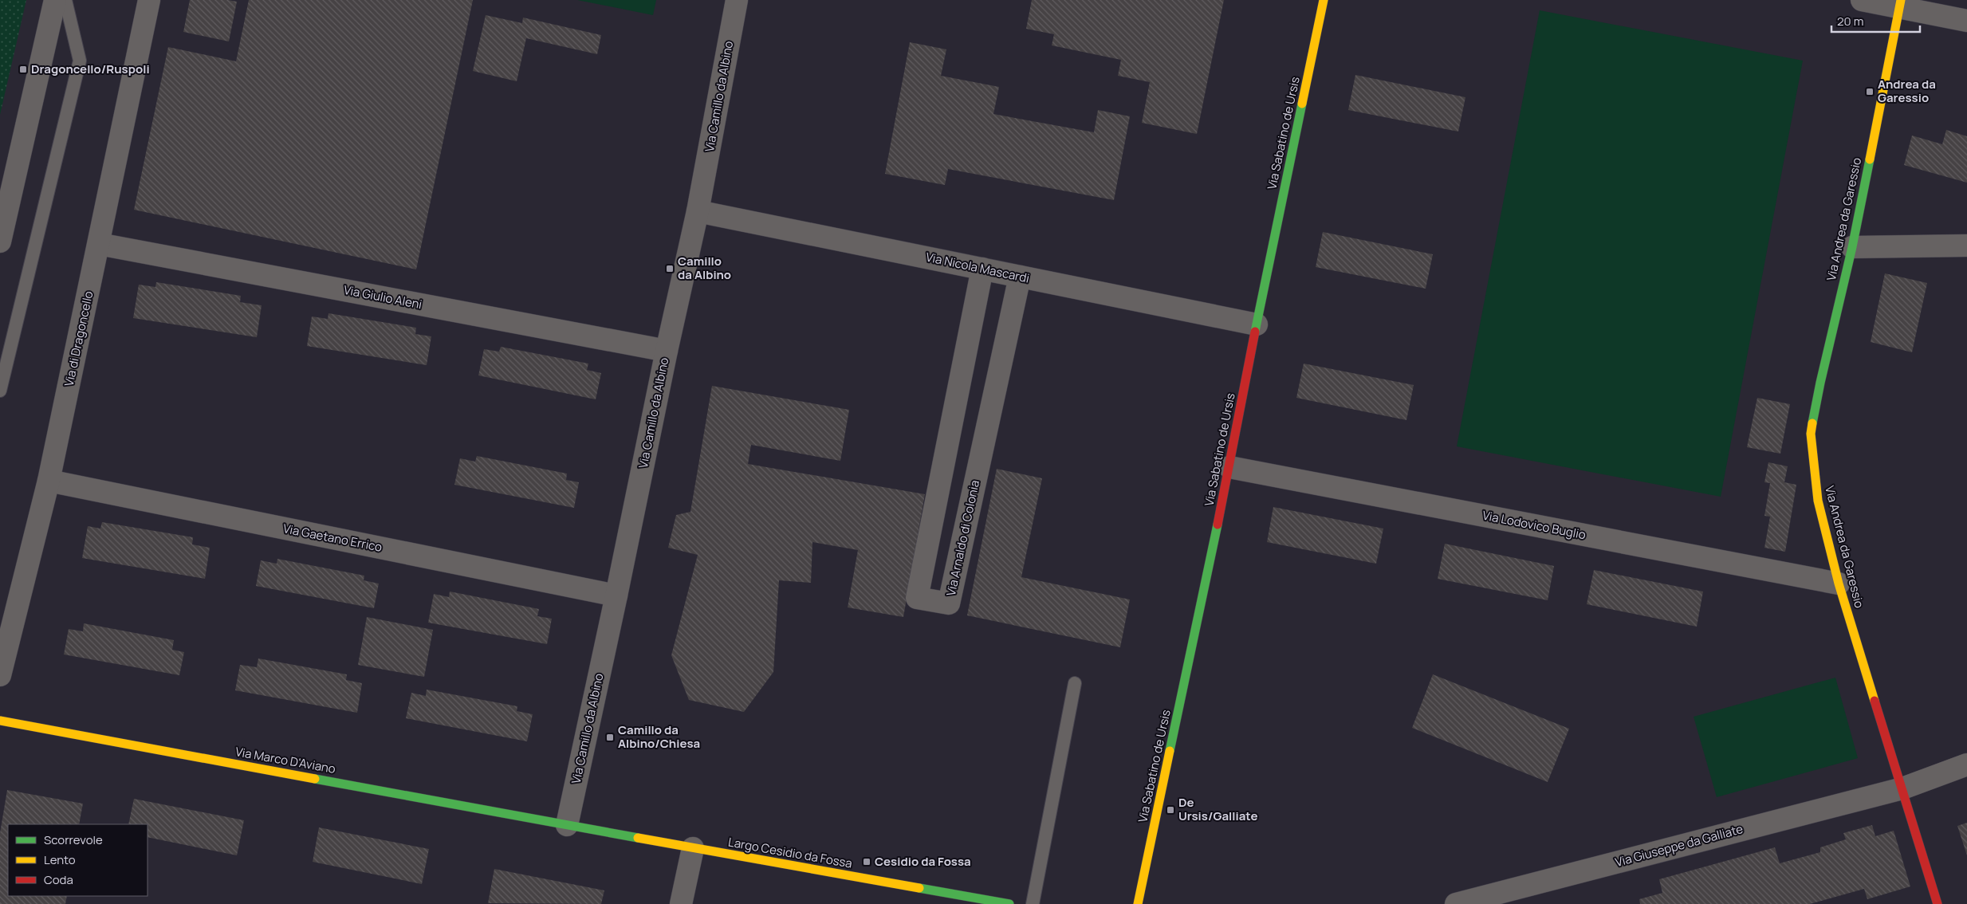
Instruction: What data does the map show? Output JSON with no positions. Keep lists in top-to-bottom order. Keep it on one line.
{"streets":{"street":["Via Camillo da Albino","Via Sabatino de Ursis","Via Andrea da Garessio","Via Nicola Mascardi","Via Giulio Aleni","Via di Dragoncello","Via Lodovico Buglio","Via Gaetano Errico","Via Arnaldo di Colonia","Via Marco D'Aviano","Via Giuseppe da Galliate","Largo Cesidio da Fossa"]},"crossings":[["Via Camillo da Albino","Via Nicola Mascardi"],["Via Camillo da Albino","Via Giulio Aleni"],["Via Camillo da Albino","Via Gaetano Errico"],["Via Camillo da Albino","Via Marco D'Aviano"],["Via Camillo da Albino","Largo Cesidio da Fossa"],["Via Sabatino de Ursis","Via Nicola Mascardi"],["Via Sabatino de Ursis","Via Lodovico Buglio"],["Via Andrea da Garessio","Via Lodovico Buglio"],["Via Andrea da Garessio","Via Giuseppe da Galliate"],["Via Nicola Mascardi","Via Arnaldo di Colonia"],["Via Giulio Aleni","Via di Dragoncello"],["Via di Dragoncello","Via Gaetano Errico"],["Via Marco D'Aviano","Largo Cesidio da Fossa"]],"places":{"transit":["Dragoncello/Ruspoli","Andrea da Garessio","Camillo da Albino","Camillo da Albino/Chiesa","De Ursis/Galliate","Cesidio da Fossa"]},"legend":["Scorrevole","Lento","Coda"],"scale_bar":"20 m"}
